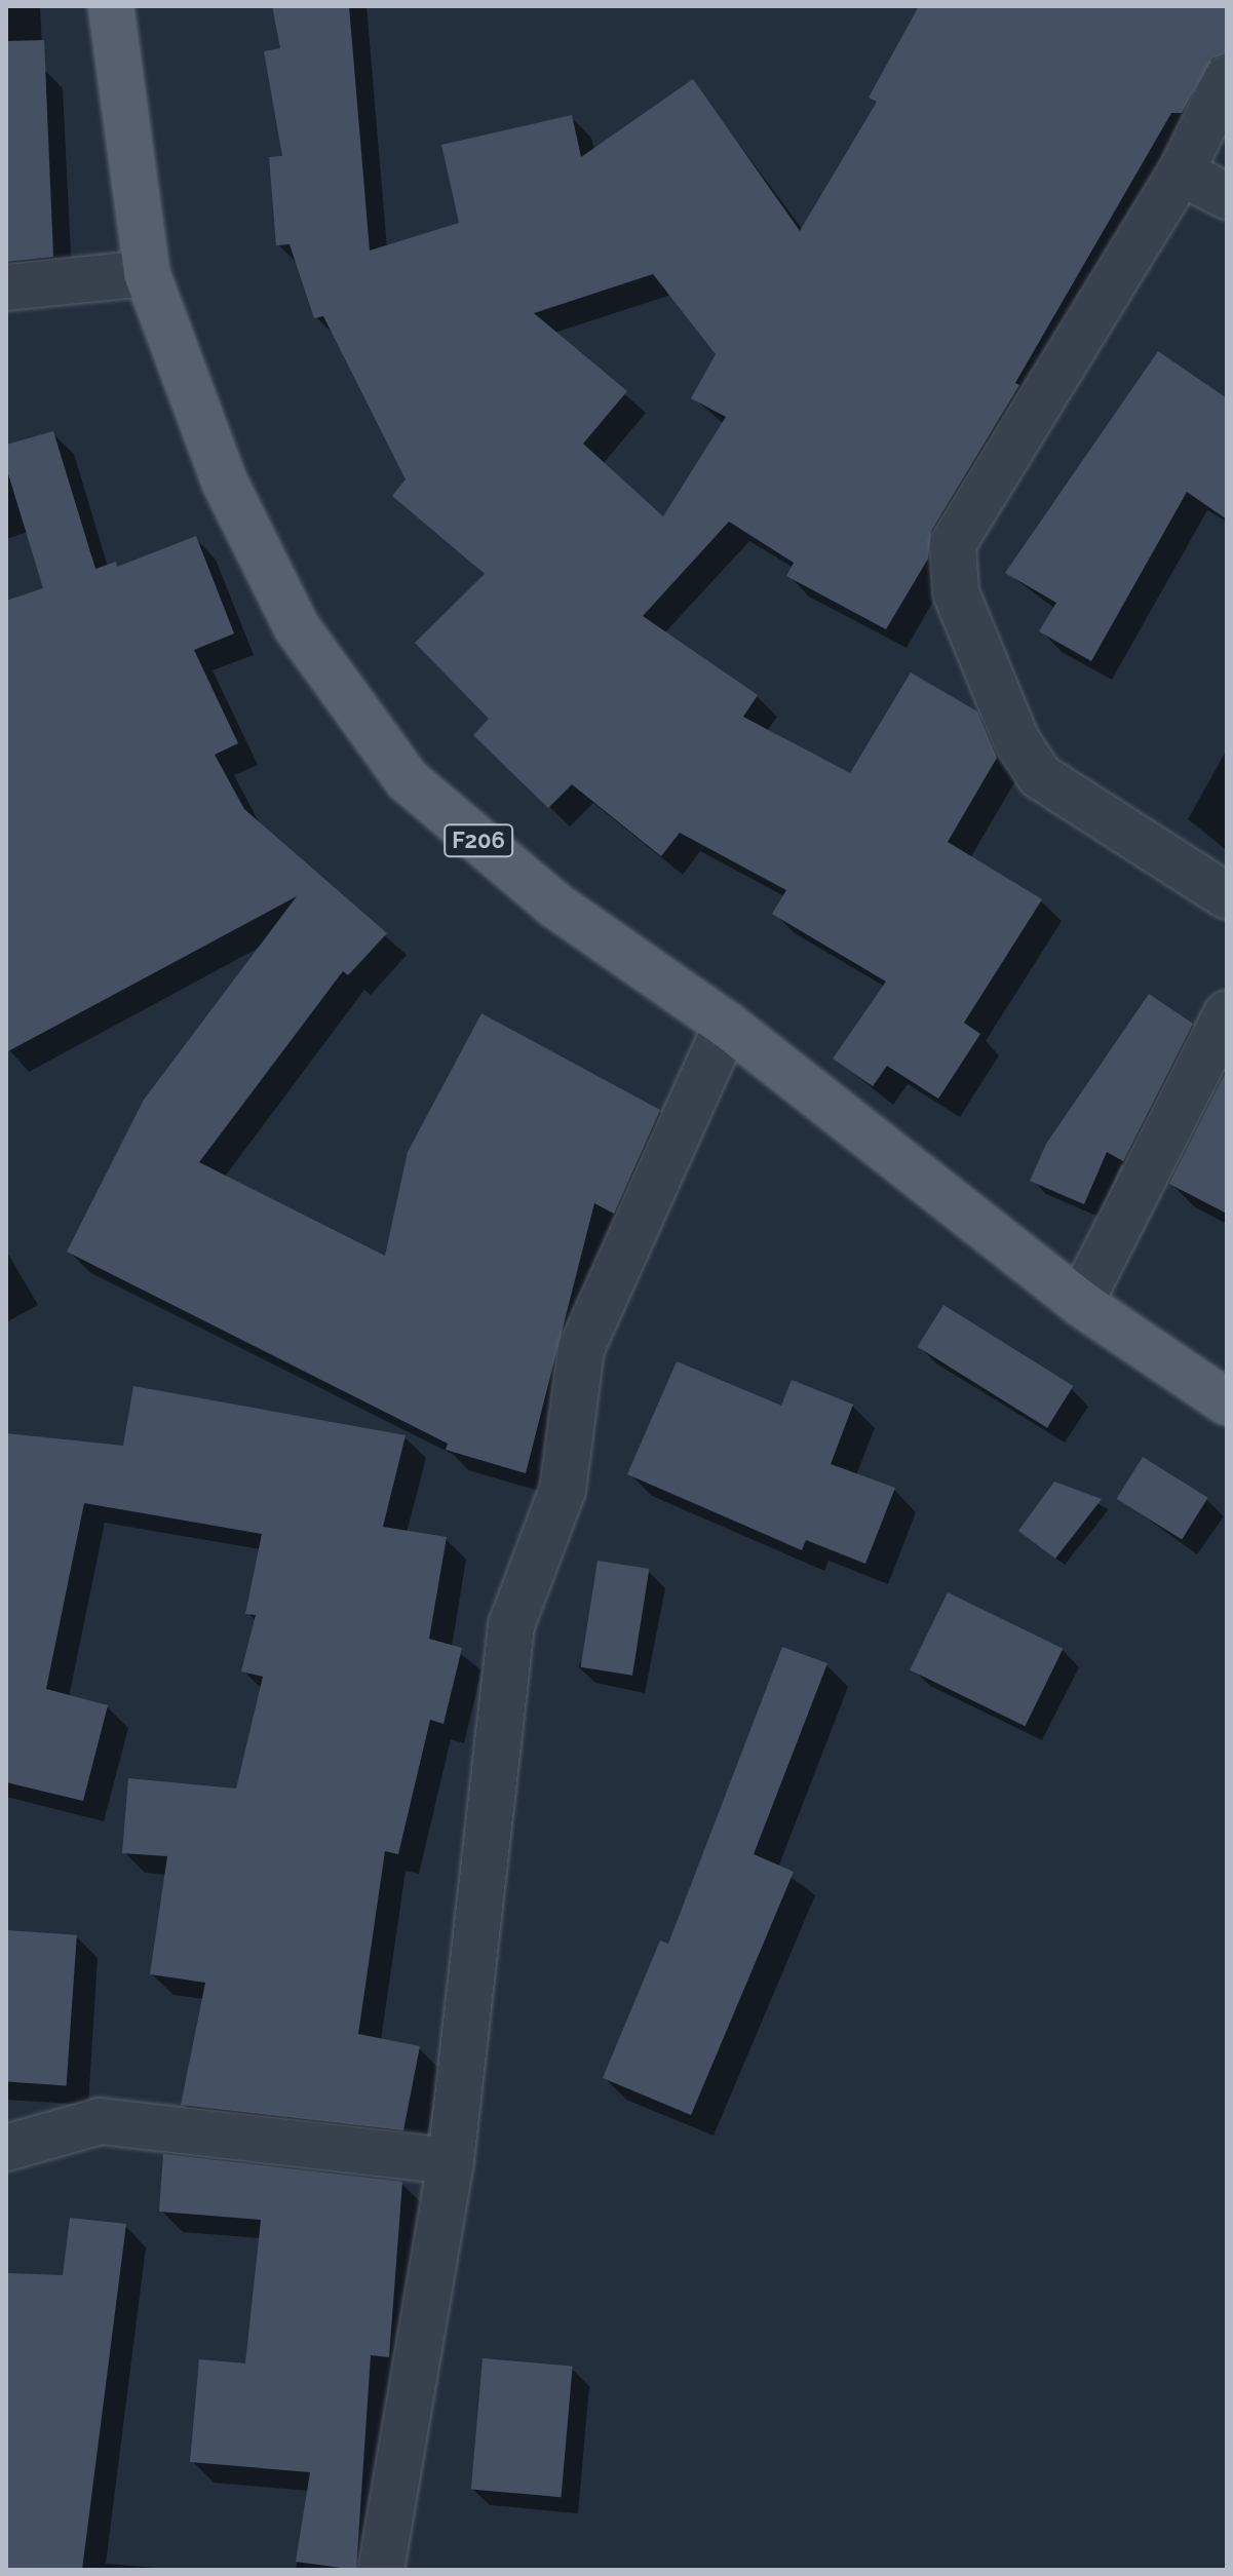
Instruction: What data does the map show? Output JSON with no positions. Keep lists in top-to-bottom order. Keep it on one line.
{"streets":{"main road":["F206"]}}
